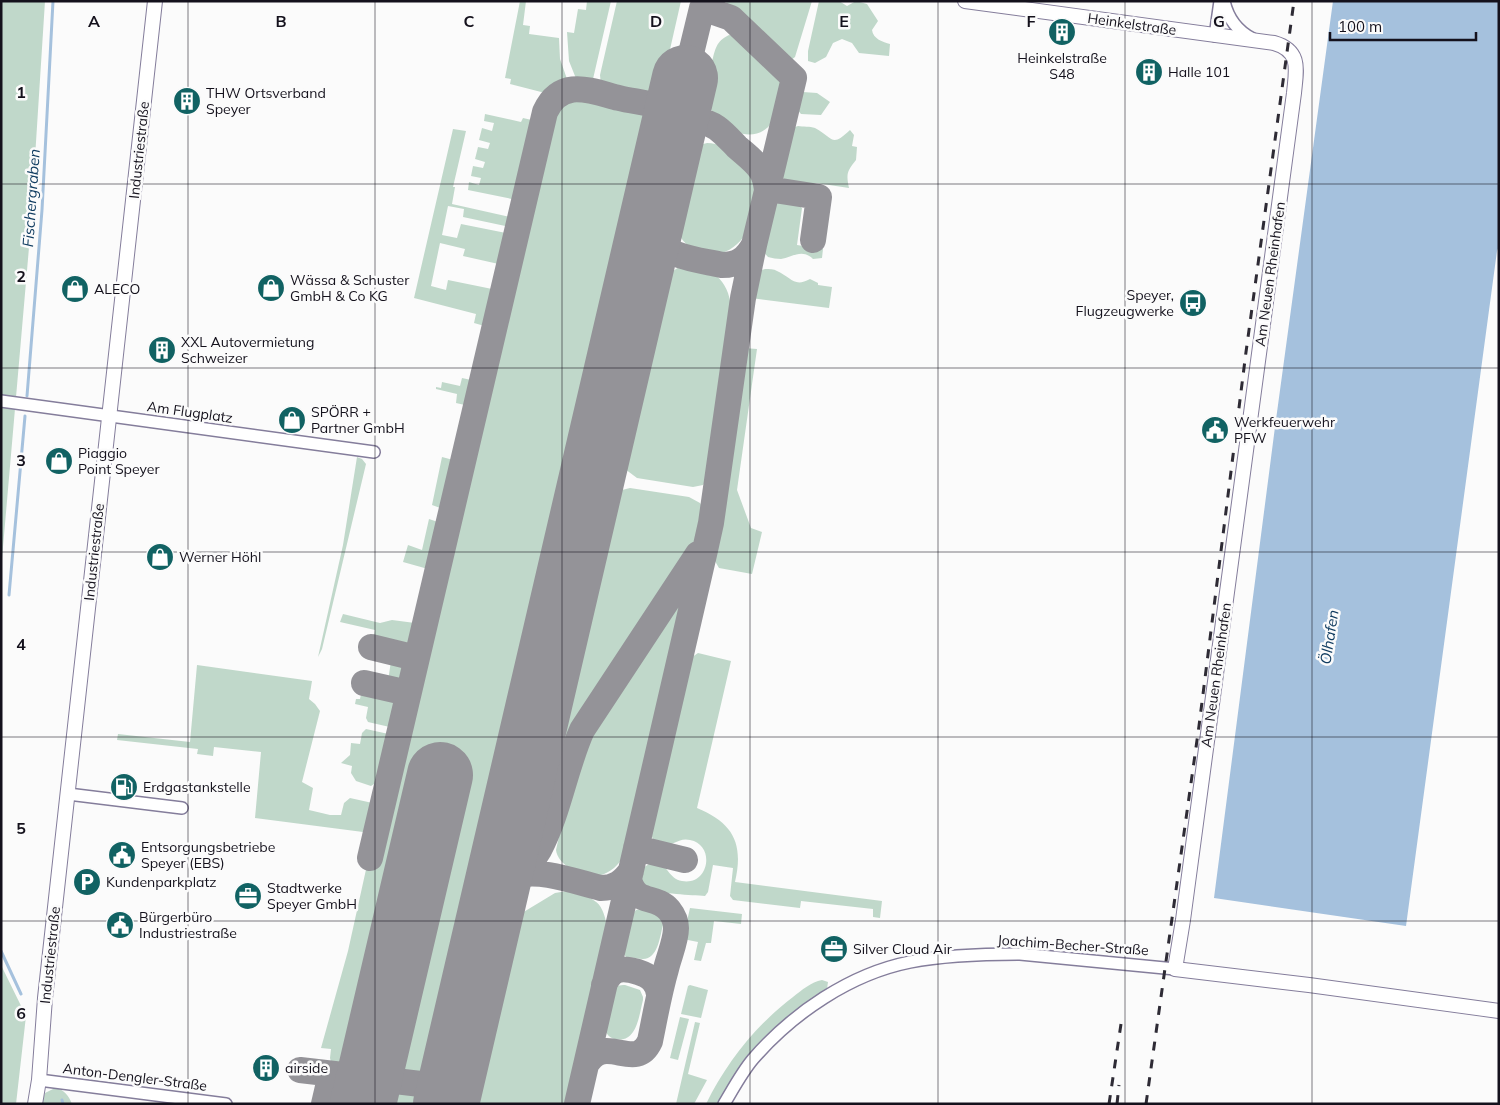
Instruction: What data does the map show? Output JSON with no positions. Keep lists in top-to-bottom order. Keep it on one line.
{"streets":{"street":["Heinkelstraße","Industriestraße","Am Neuen Rheinhafen","Am Flugplatz","Joachim-Becher-Straße","Anton-Dengler-Straße"]},"crossings":[["Heinkelstraße","Am Neuen Rheinhafen"],["Industriestraße","Am Flugplatz"],["Industriestraße","Anton-Dengler-Straße"],["Am Neuen Rheinhafen","Joachim-Becher-Straße"]],"water":["Fischergraben","Ölhafen"],"places":{"building":["Heinkelstraße S48","Halle 101","THW Ortsverband Speyer","XXL Autovermietung Schweizer","airside"],"shop":["Wässa & Schuster GmbH & Co KG","ALECO","SPÖRR + Partner GmbH","Piaggio Point Speyer","Werner Höhl"],"bus stop":["Speyer, Flugzeugwerke"],"public building":["Werkfeuerwehr PFW","Entsorgungsbetriebe Speyer (EBS)","Bürgerbüro Industriestraße"],"fuel station":["Erdgastankstelle"],"parking":["Kundenparkplatz"],"office":["Stadtwerke Speyer GmbH","Silver Cloud Air"]},"scale_bar":"100 m","grid":{"columns":["A","B","C","D","E","F","G"],"rows":["1","2","3","4","5","6"]}}
